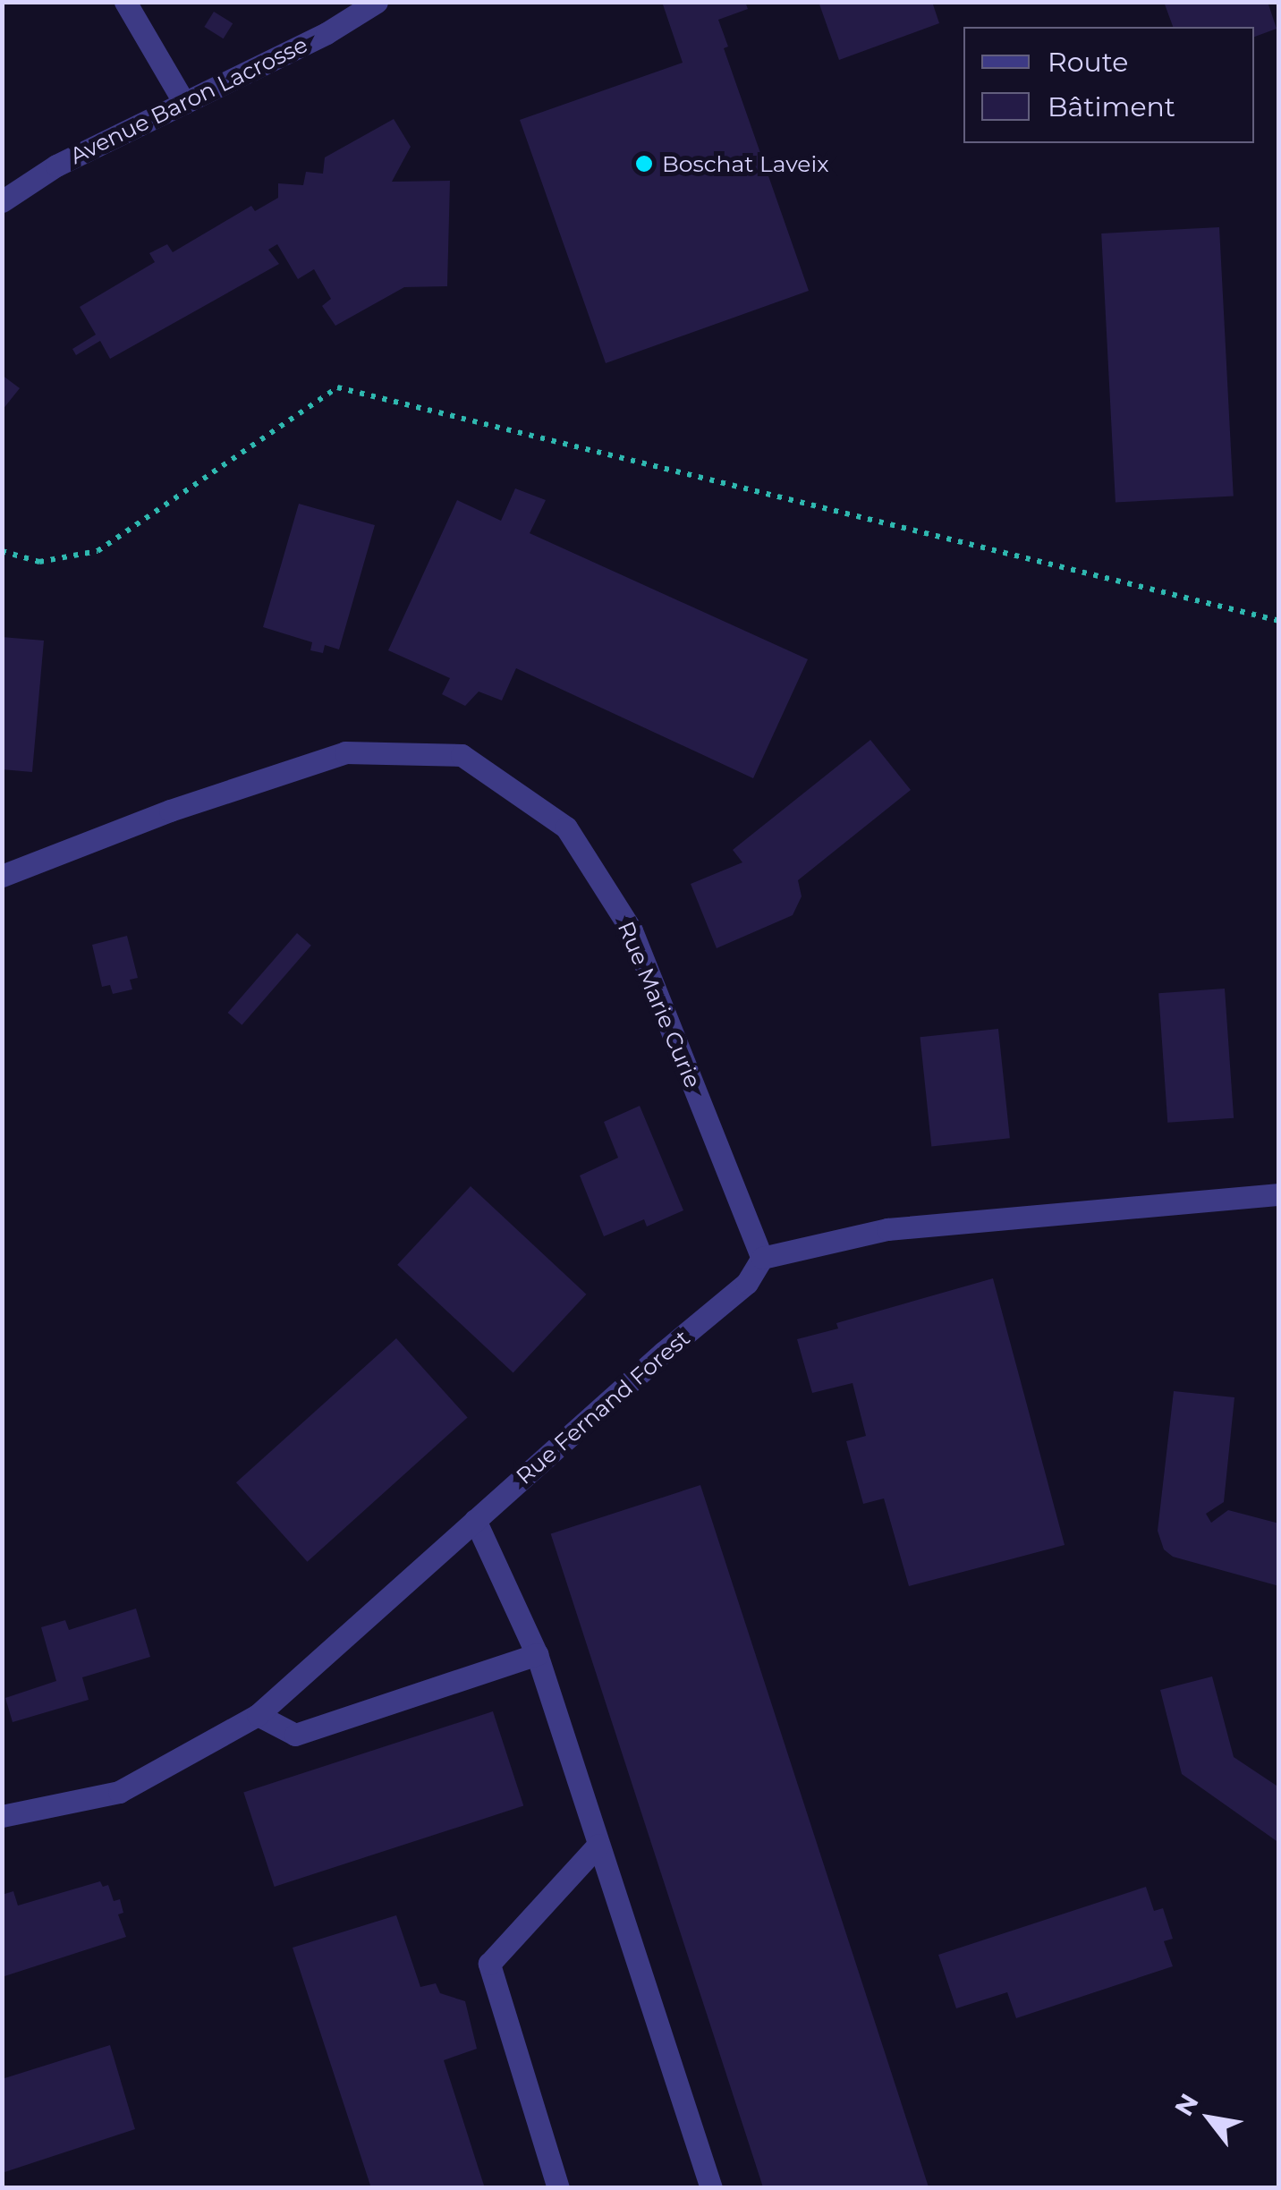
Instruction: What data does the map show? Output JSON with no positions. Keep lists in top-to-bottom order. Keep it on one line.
{"streets":{"street":["Avenue Baron Lacrosse","Rue Marie Curie","Rue Fernand Forest"]},"crossings":[["Rue Marie Curie","Rue Fernand Forest"]],"places":["Boschat Laveix"],"legend":["Route","Bâtiment"],"north":"top left"}
